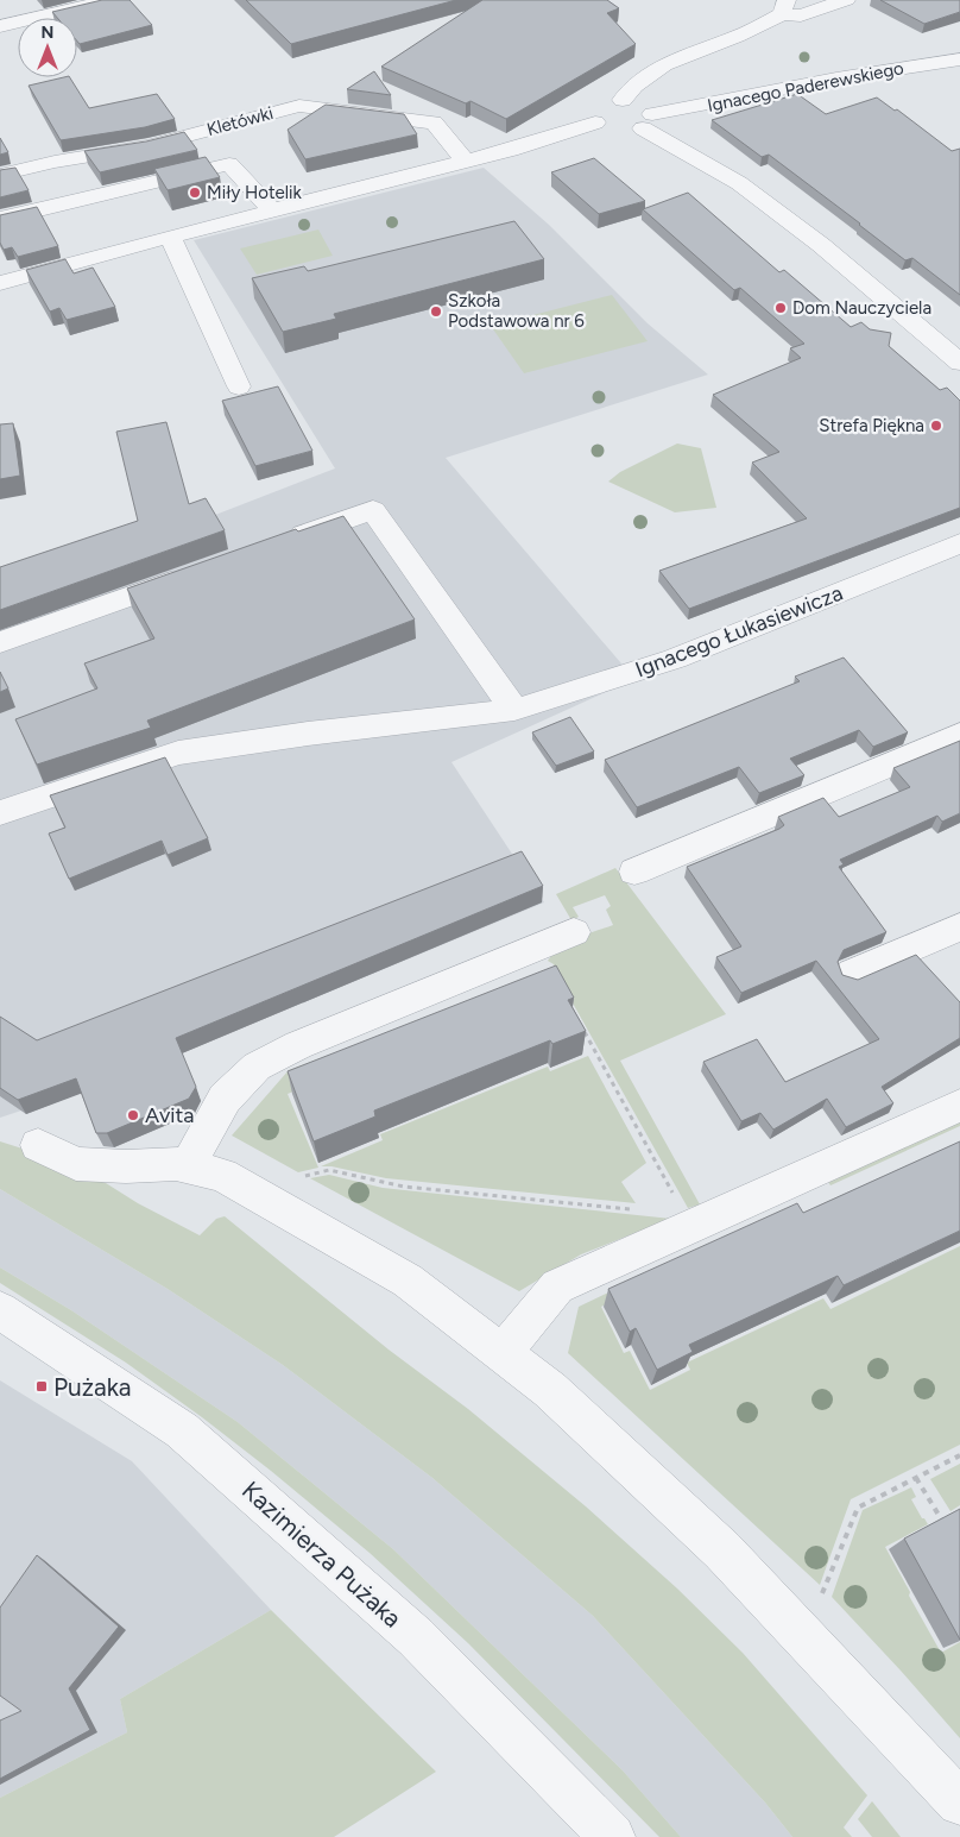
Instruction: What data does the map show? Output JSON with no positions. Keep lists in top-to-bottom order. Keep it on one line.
{"streets":{"street":["Ignacego Paderewskiego","Kletówki","Ignacego Łukasiewicza","Kazimierza Pużaka"]},"places":{"other":["Miły Hotelik","Dom Nauczyciela","Szkoła Podstawowa nr 6","Strefa Piękna","Avita"],"transit":["Pużaka"]},"north":"top"}
